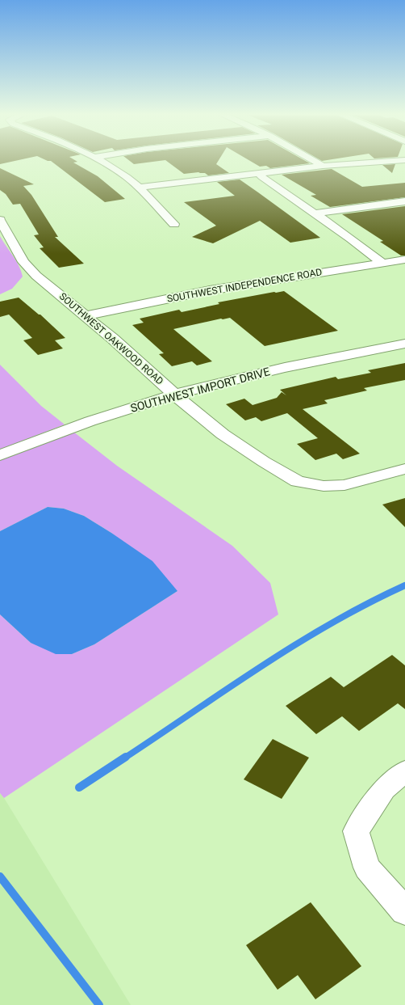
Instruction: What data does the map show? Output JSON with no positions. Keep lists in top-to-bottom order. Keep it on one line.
{"streets":{"street":["SOUTHWEST INDEPENDENCE ROAD","SOUTHWEST OAKWOOD ROAD","SOUTHWEST IMPORT DRIVE"]},"crossings":[["SOUTHWEST INDEPENDENCE ROAD","SOUTHWEST OAKWOOD ROAD"],["SOUTHWEST OAKWOOD ROAD","SOUTHWEST IMPORT DRIVE"]]}
